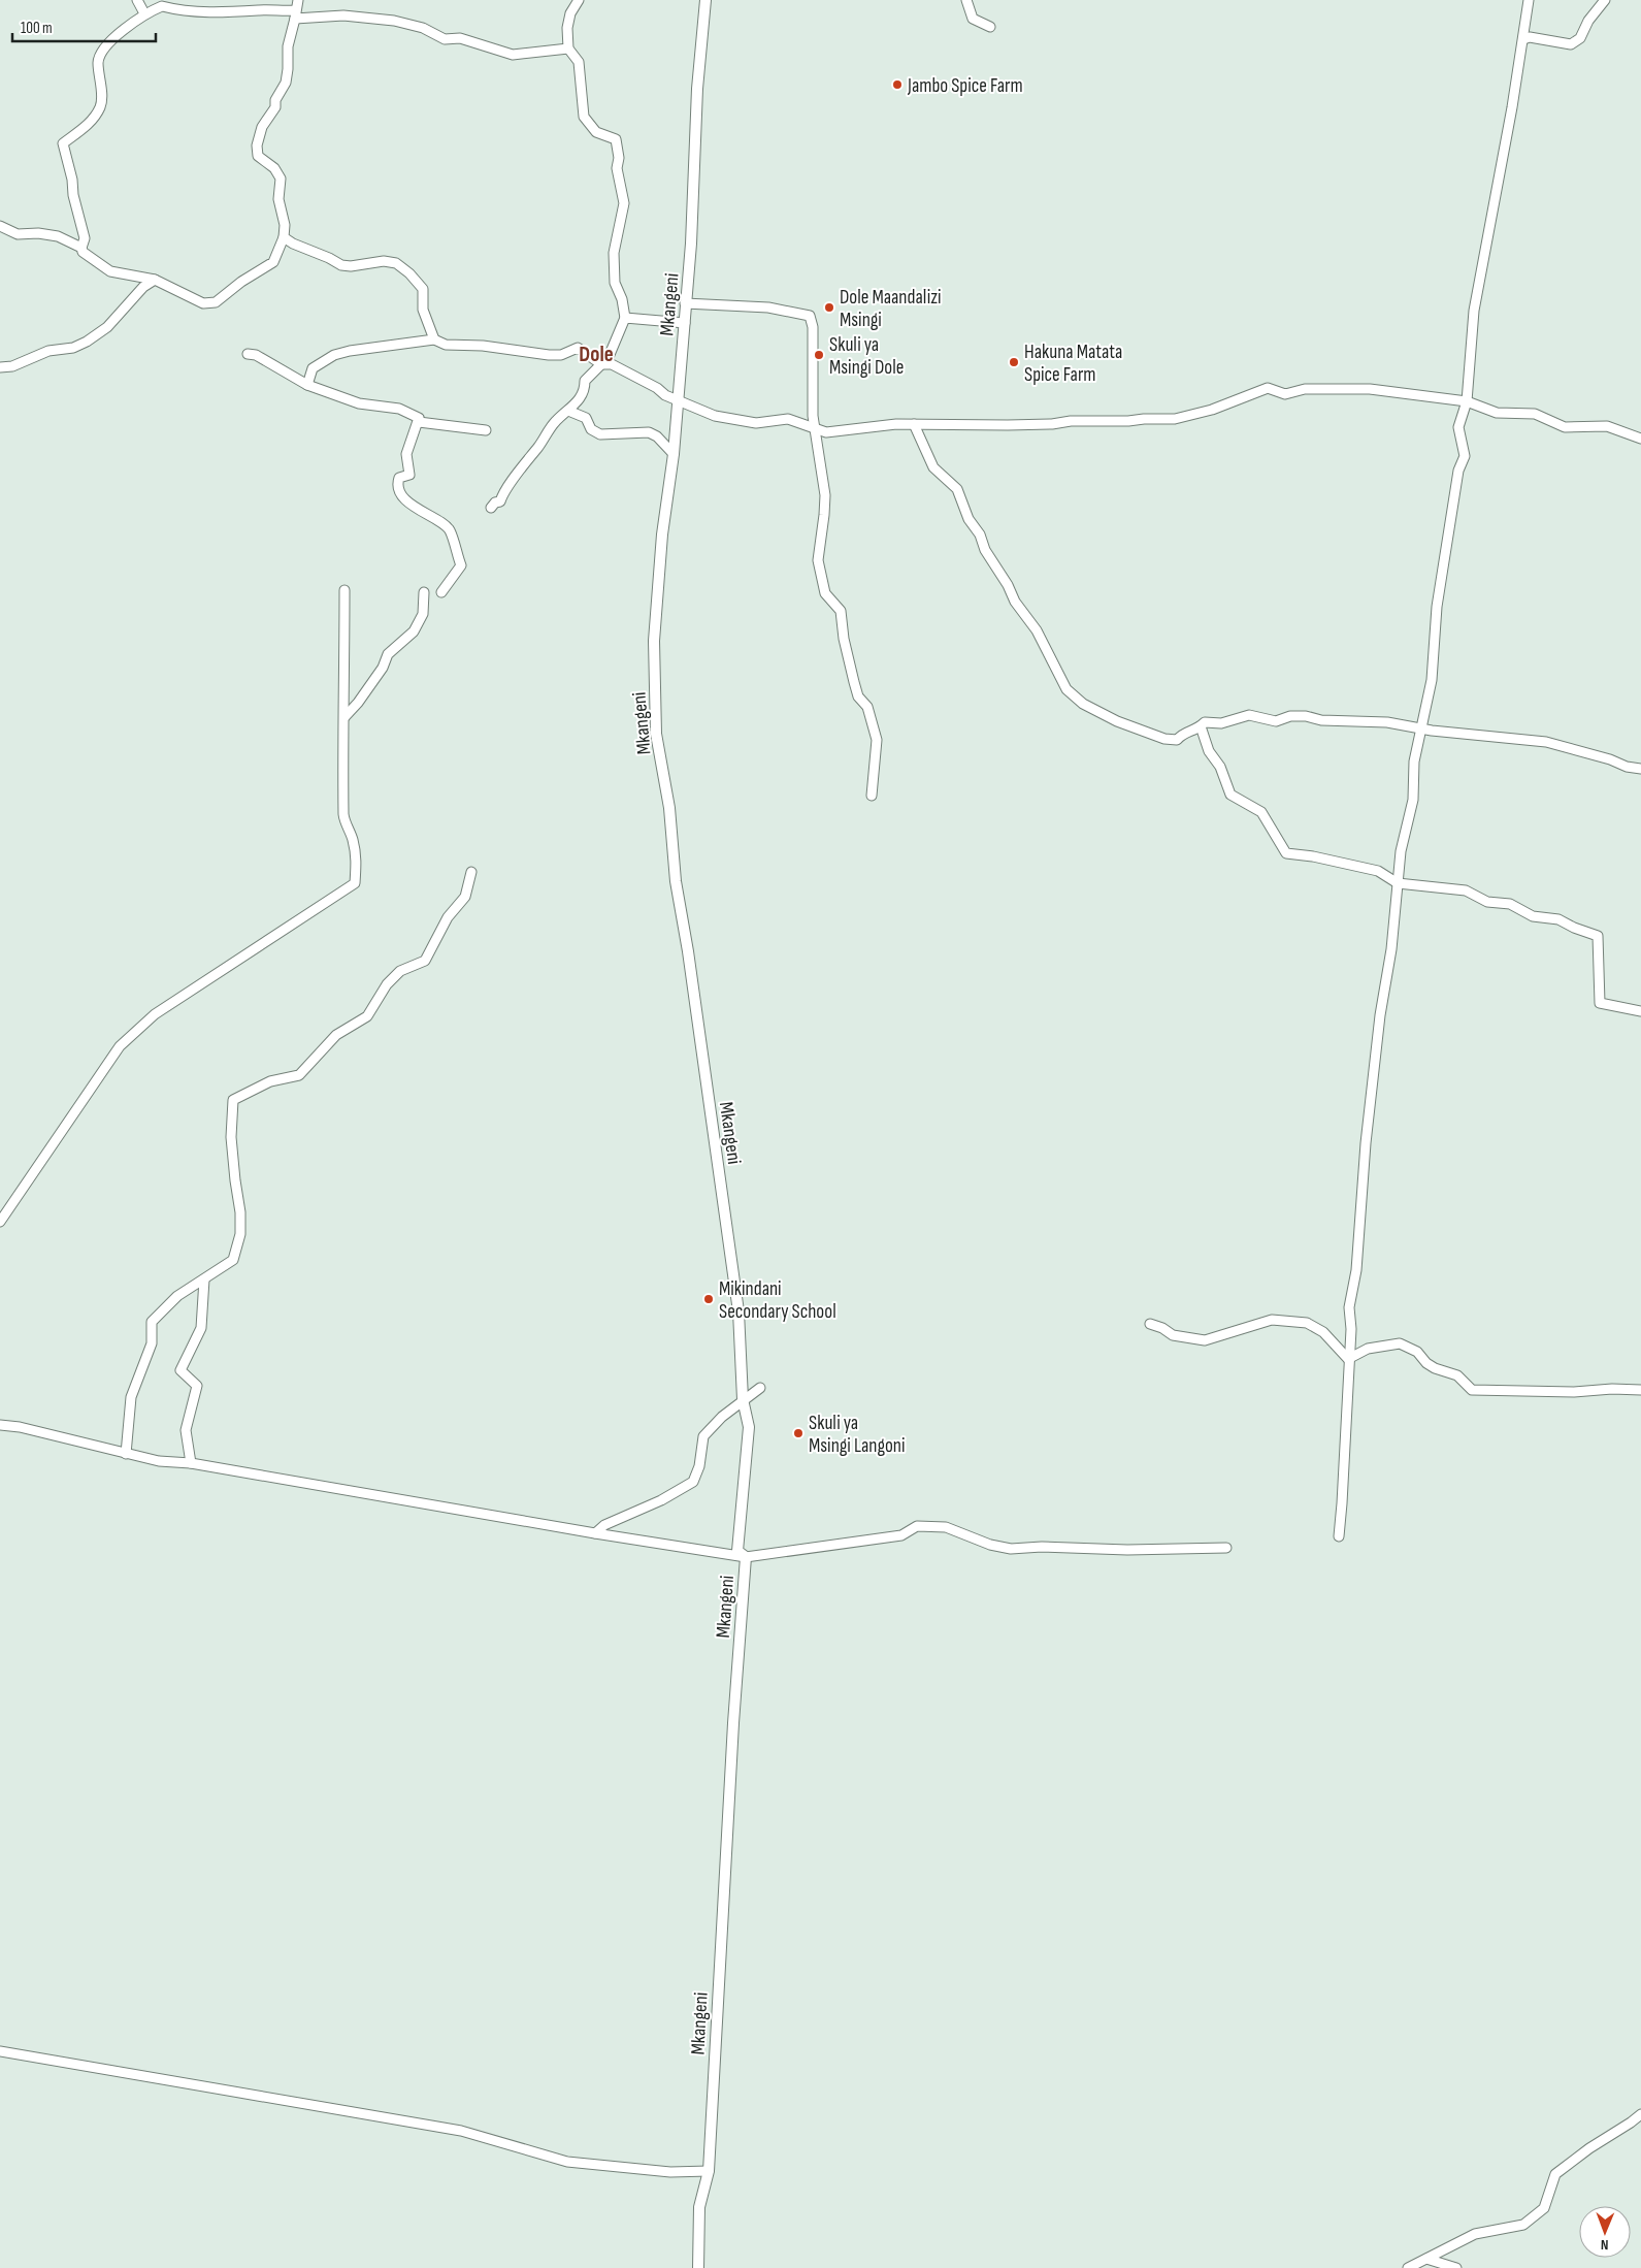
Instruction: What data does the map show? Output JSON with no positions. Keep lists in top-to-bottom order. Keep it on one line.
{"streets":{"street":["Mkangeni"]},"districts":["Dole"],"places":["Jambo Spice Farm","Dole Maandalizi Msingi","Skuli ya Msingi Dole","Hakuna Matata Spice Farm","Mikindani Secondary School","Skuli ya Msingi Langoni"],"scale_bar":"100 m","north":"bottom"}
